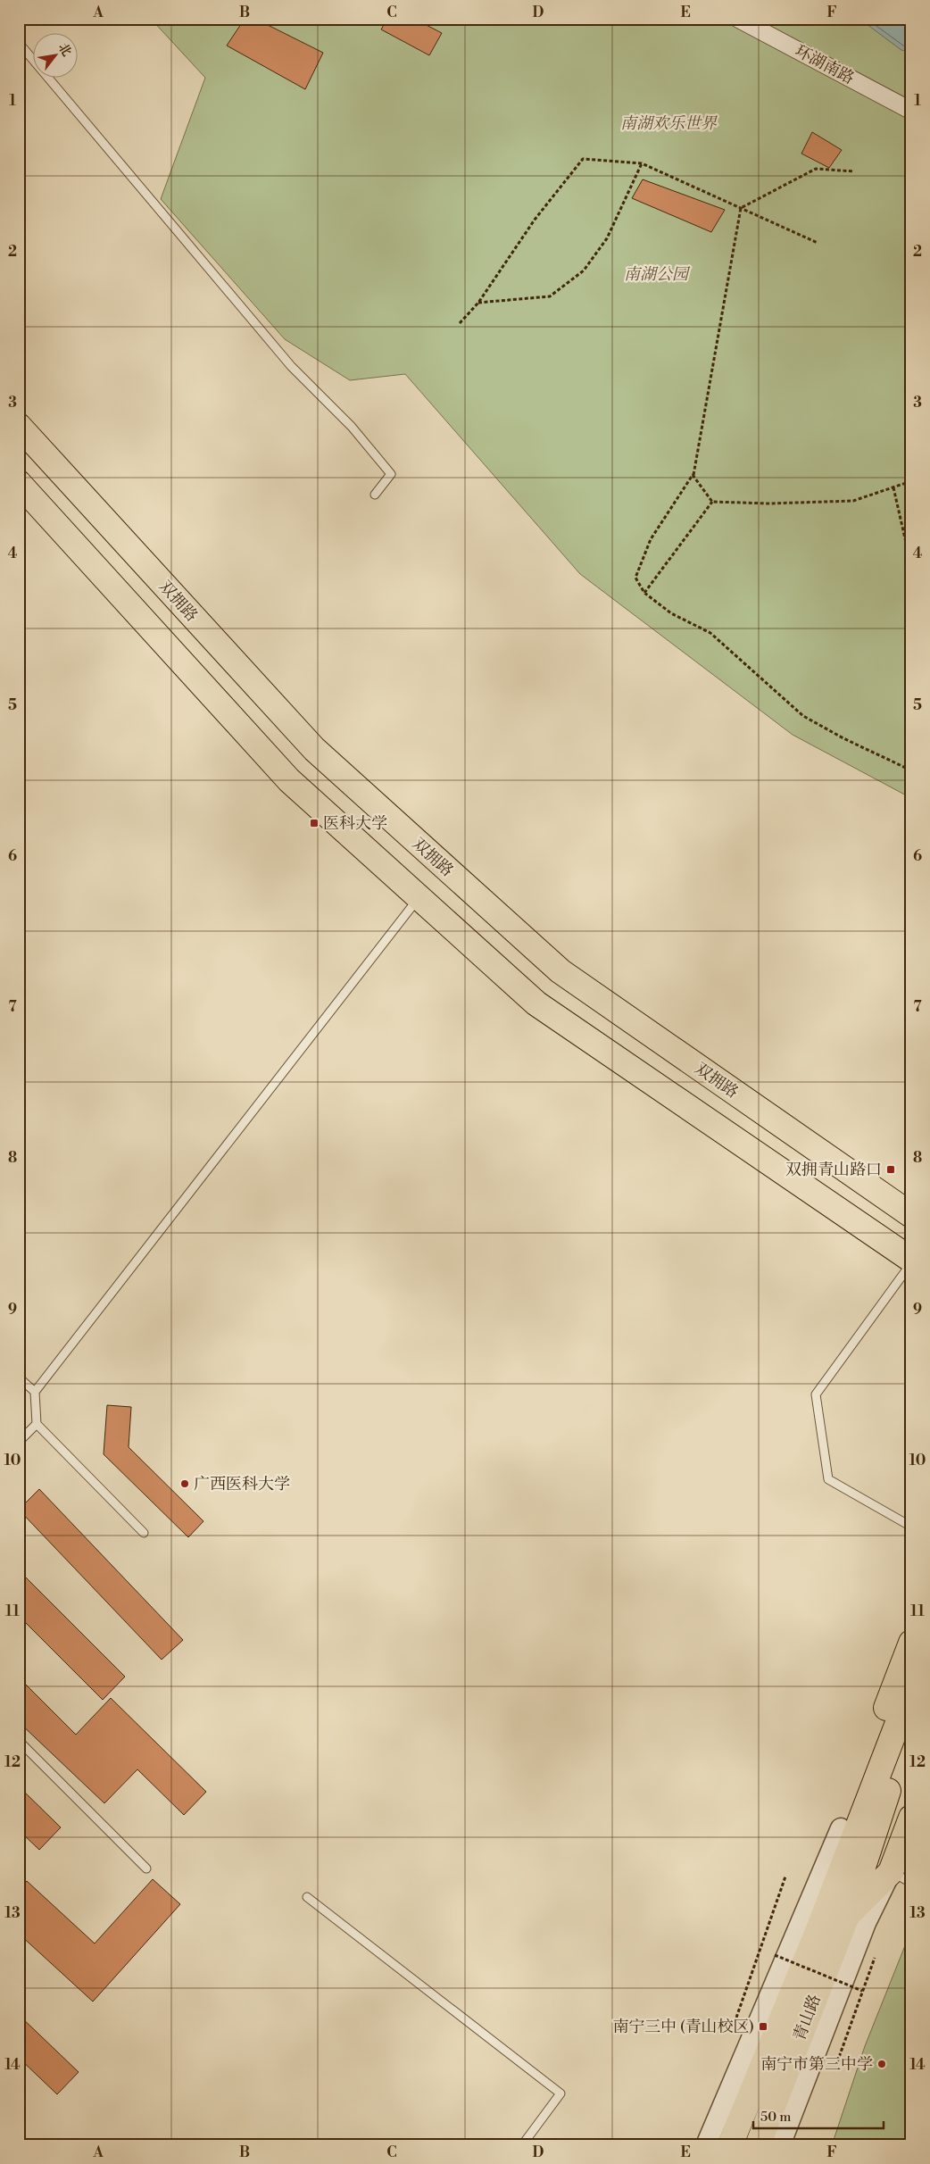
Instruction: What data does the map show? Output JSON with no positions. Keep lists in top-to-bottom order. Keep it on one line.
{"streets":{"main road":["双拥路","青山路"],"street":["环湖南路"]},"parks":["南湖欢乐世界","南湖公园"],"places":{"transit":["医科大学","双拥青山路口","南宁三中 (青山校区)"],"other":["广西医科大学","南宁市第三中学"]},"scale_bar":"50 m","north":"top right","grid":{"columns":["A","B","C","D","E","F"],"rows":["1","2","3","4","5","6","7","8","9","10","11","12","13","14"]}}
